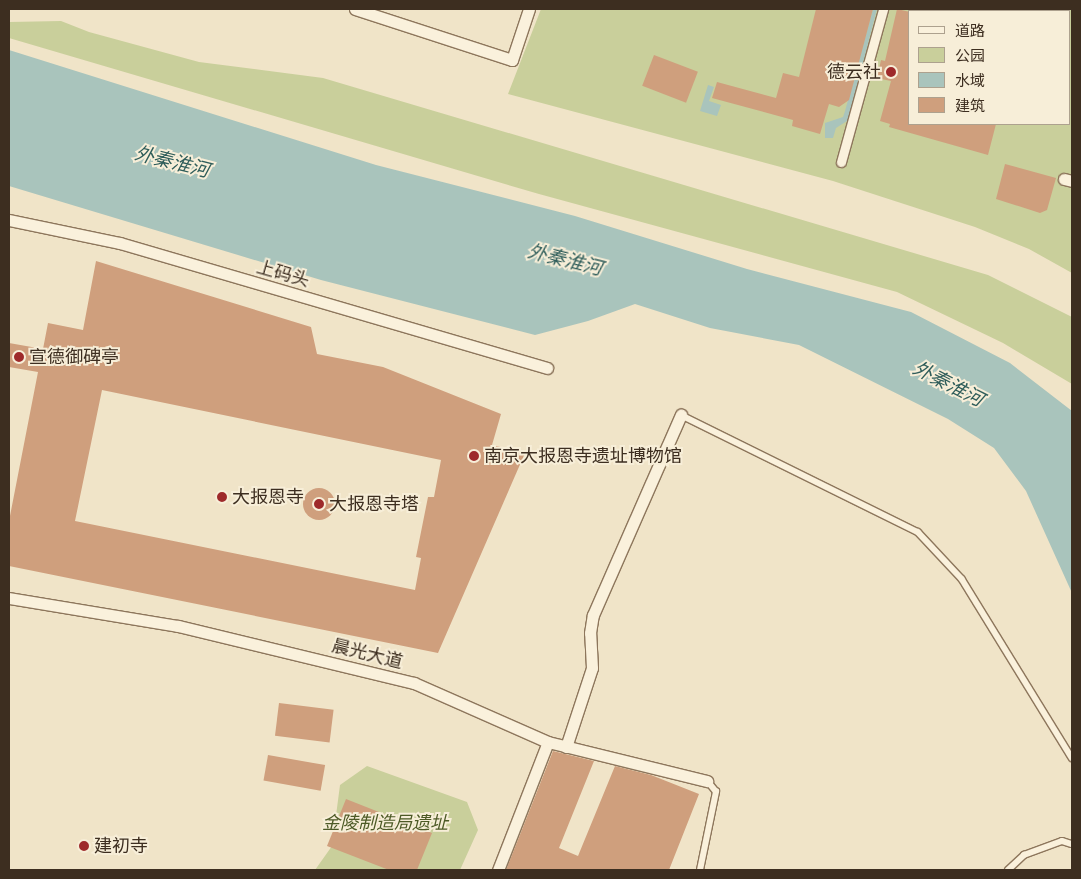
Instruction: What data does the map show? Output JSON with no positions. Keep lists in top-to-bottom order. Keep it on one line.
{"streets":{"street":["上码头","晨光大道"]},"water":["外秦淮河"],"parks":["金陵制造局遗址"],"places":["德云社","宣德御碑亭","南京大报恩寺遗址博物馆","大报恩寺","大报恩寺塔","建初寺"],"legend":["道路","公园","水域","建筑"]}
